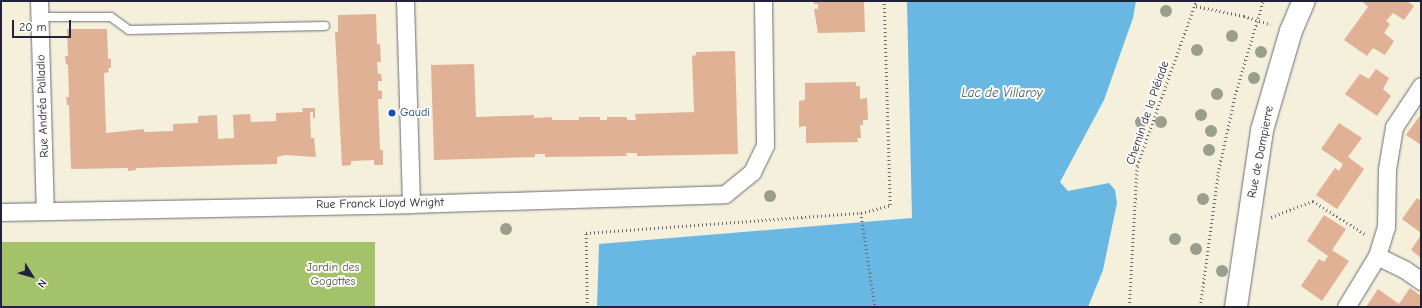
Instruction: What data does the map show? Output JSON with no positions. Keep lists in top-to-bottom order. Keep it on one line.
{"streets":{"street":["Rue Andréa Palladio","Rue de Dampierre","Rue Franck Lloyd Wright"],"path":["Chemin de la Pléiade"]},"crossings":[["Rue Andréa Palladio","Rue Franck Lloyd Wright"]],"water":["Lac de Villaroy"],"parks":["Jardin des Gogottes"],"places":["Gaudi"],"scale_bar":"20 m","north":"bottom right"}
